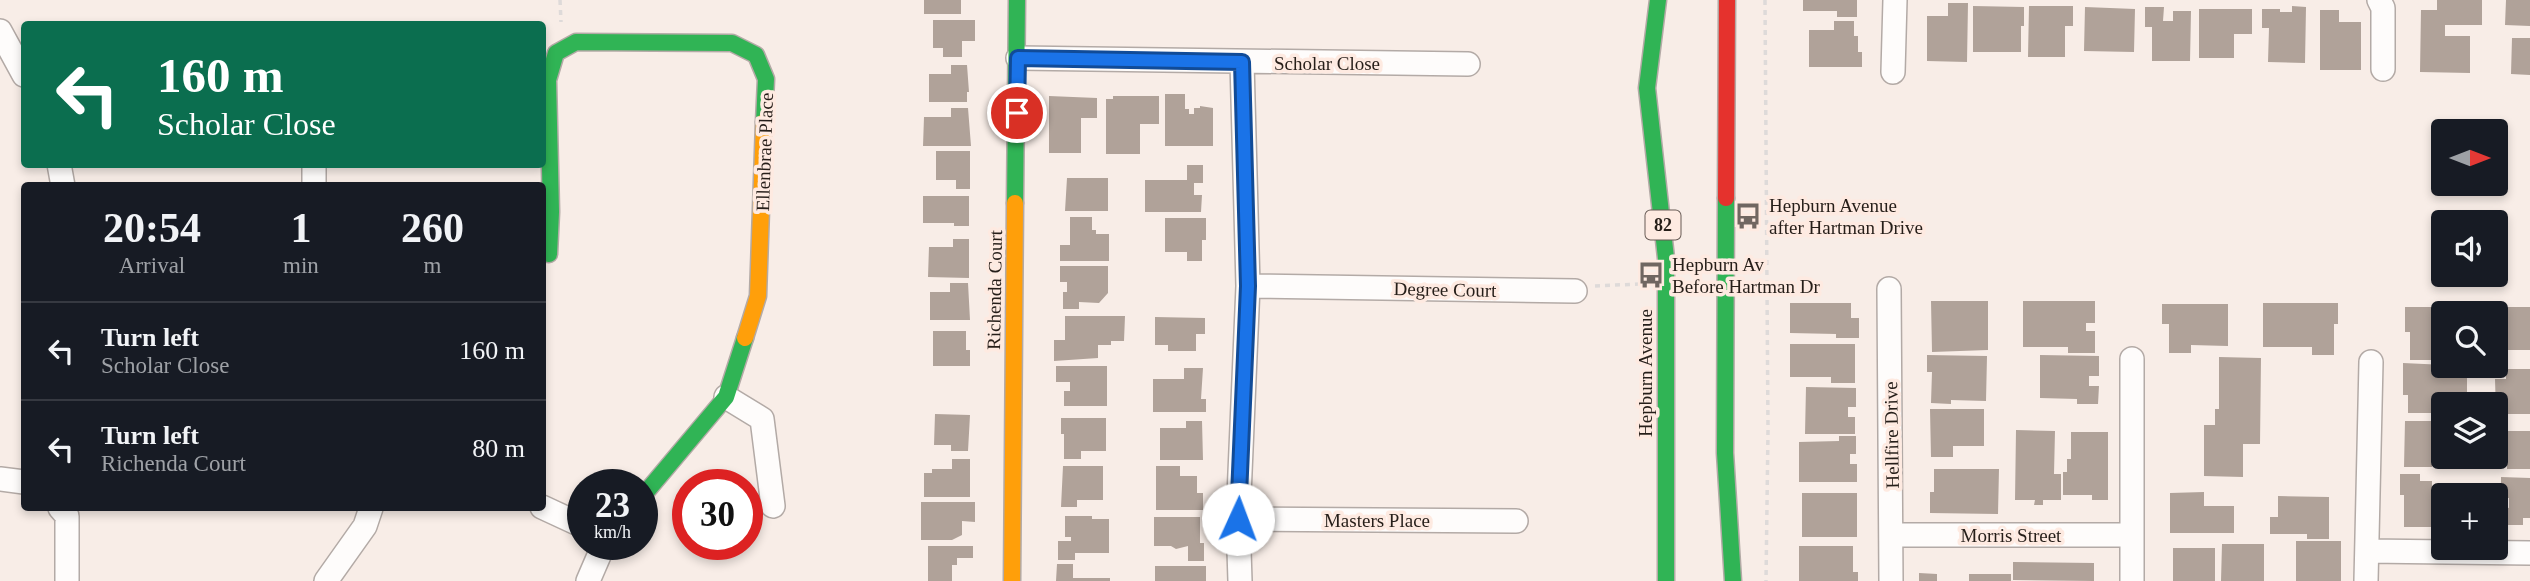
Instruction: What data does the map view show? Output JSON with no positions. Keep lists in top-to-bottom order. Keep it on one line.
{"streets":{"street":["Scholar Close","Ellenbrae Place","82","Degree Court","Richenda Court","Hepburn Avenue","Hellfire Drive","Masters Place","Morris Street"]},"crossings":[["Scholar Close","Richenda Court"],["Hellfire Drive","Morris Street"]],"places":{"bus stop":["Hepburn Avenue after Hartman Drive","Hepburn Av Before Hartman Dr"]},"north":"right","page":{"turn":["160 m","Scholar Close"],"map_buttons":"+","eta":["20:54","Arrival","1","min","260","m"],"list":[{"name":"Turn left","note":"Scholar Close","value":"160 m"},{"name":"Turn left","note":"Richenda Court","value":"80 m"}],"speed":"23 km/h","limit":"30"}}
